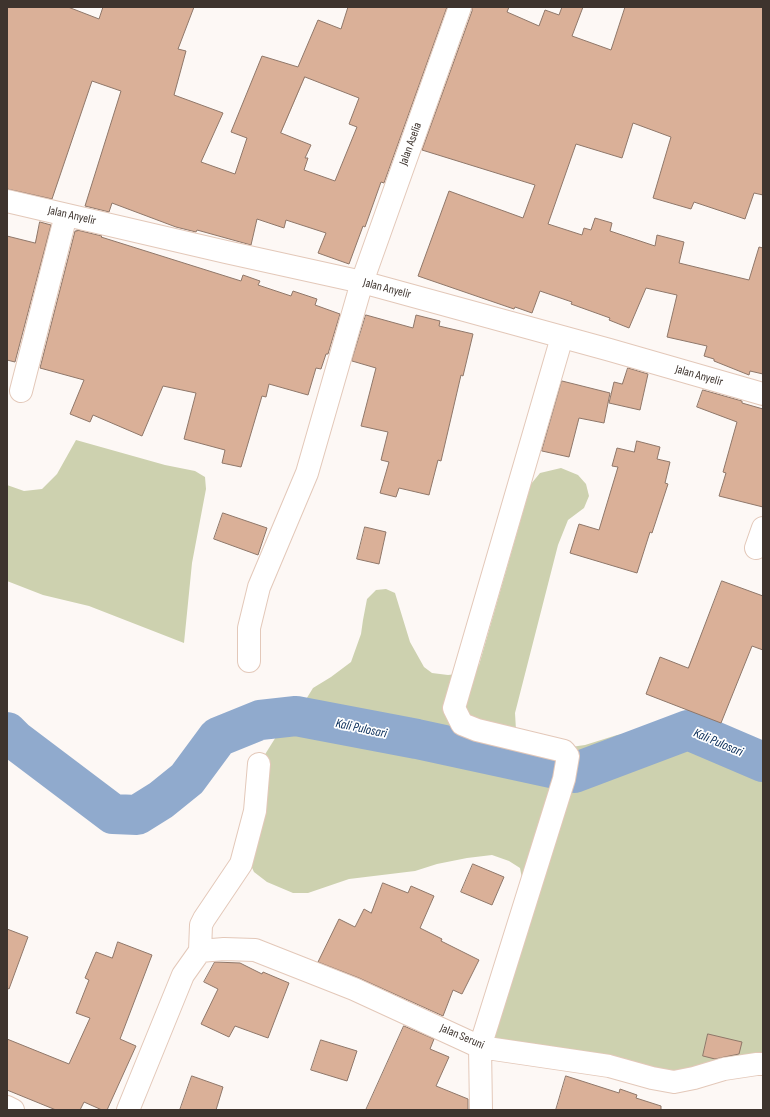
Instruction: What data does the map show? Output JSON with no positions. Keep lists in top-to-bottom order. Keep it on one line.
{"streets":{"street":["Jalan Aselia","Jalan Anyelir","Jalan Seruni"]},"crossings":[["Jalan Aselia","Jalan Anyelir"]],"water":["Kali Pulosari"]}
